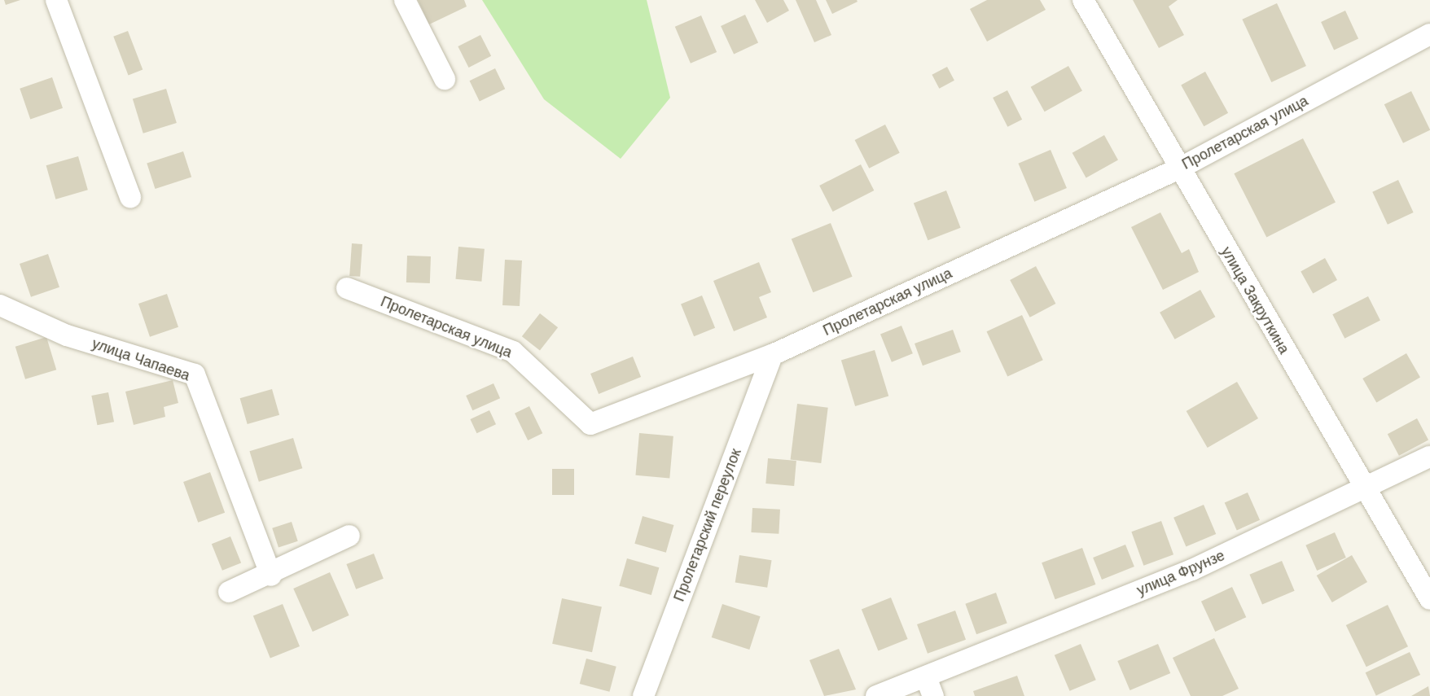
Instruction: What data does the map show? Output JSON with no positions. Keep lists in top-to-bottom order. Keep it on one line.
{"streets":{"street":["Пролетарская улица","улица Закруткина","улица Чапаева","Пролетарский переулок","улица Фрунзе"]},"crossings":[["Пролетарская улица","улица Закруткина"],["Пролетарская улица","Пролетарский переулок"],["улица Закруткина","улица Фрунзе"]]}
